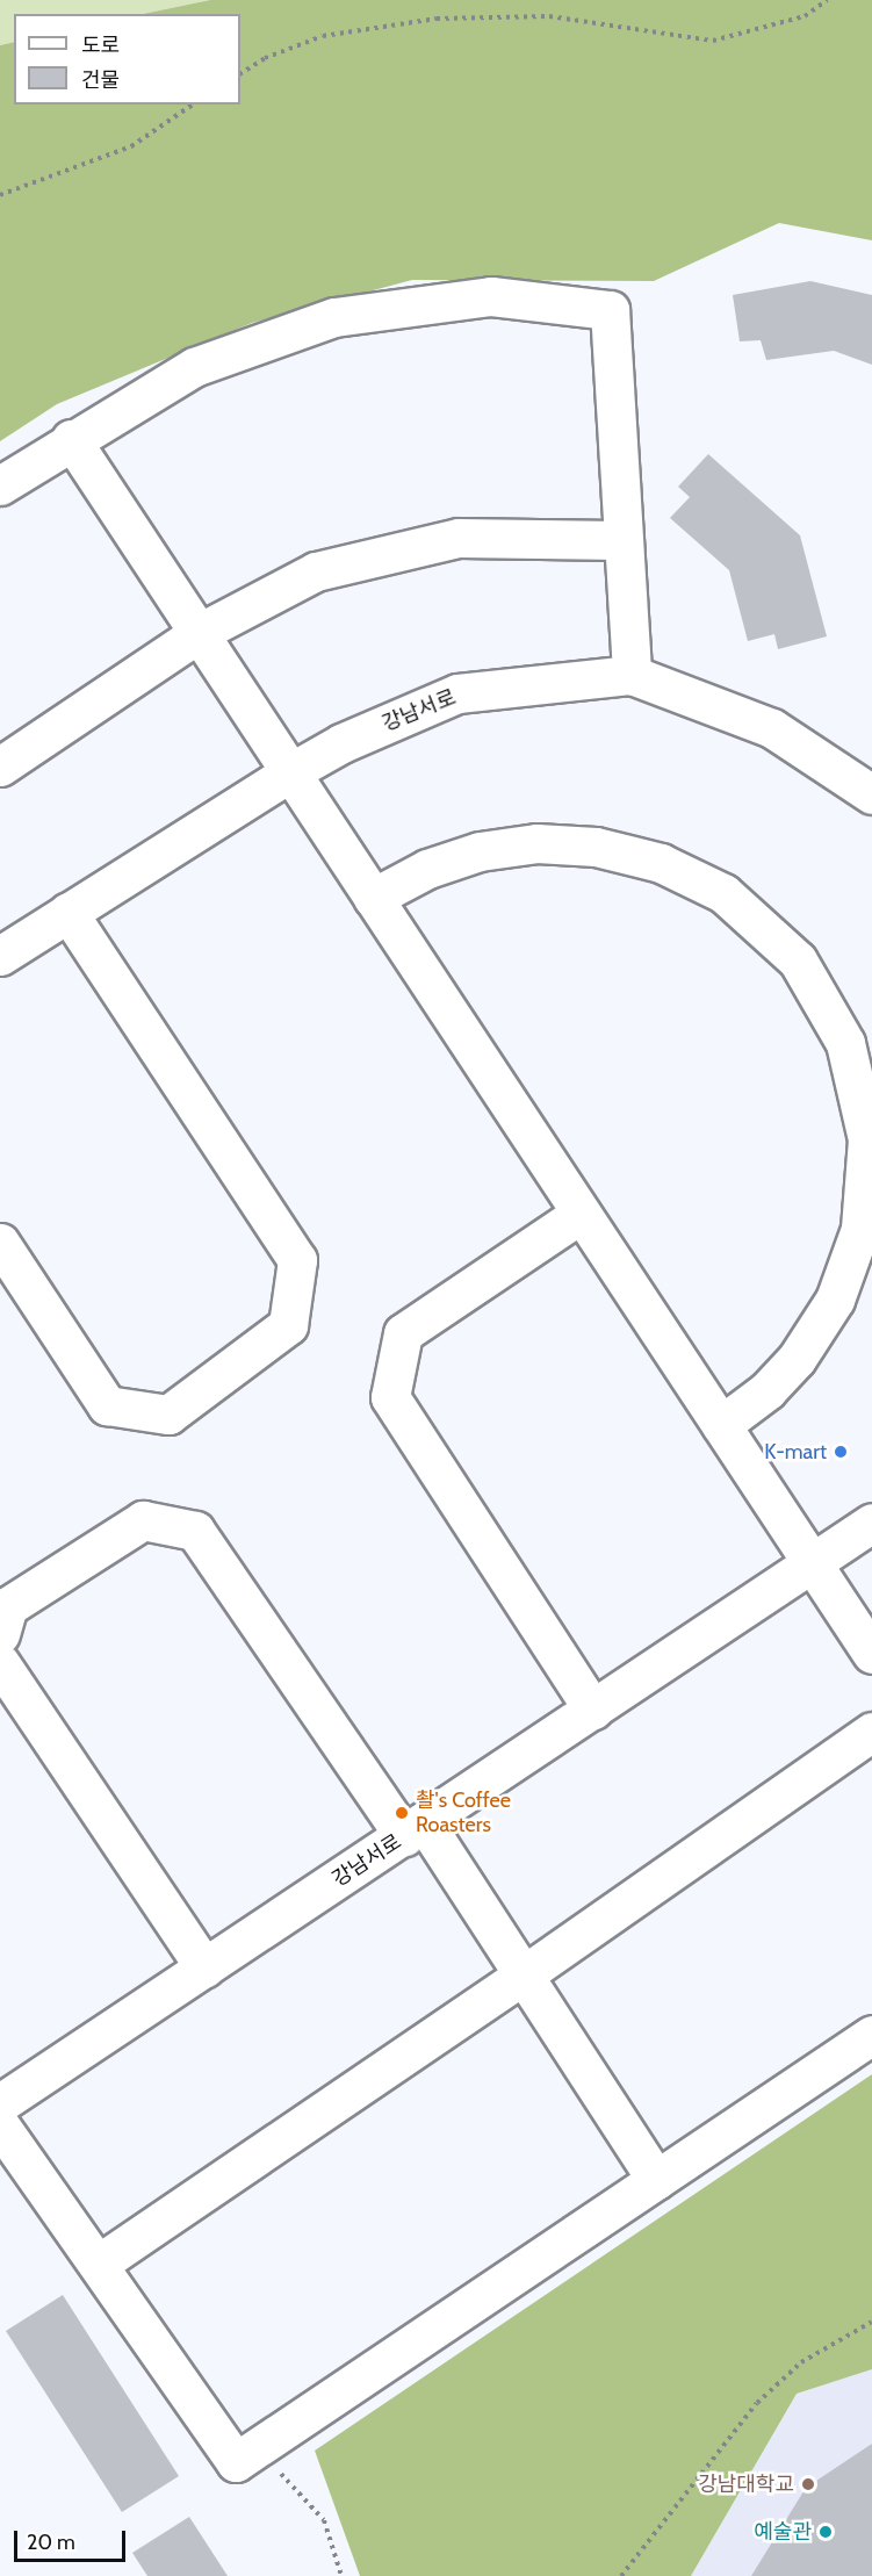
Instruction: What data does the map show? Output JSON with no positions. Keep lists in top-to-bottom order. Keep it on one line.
{"streets":{"street":["강남서로"]},"places":["K-mart","촬's Coffee Roasters","강남대학교","예술관"],"legend":["도로","건물"],"scale_bar":"20 m"}
